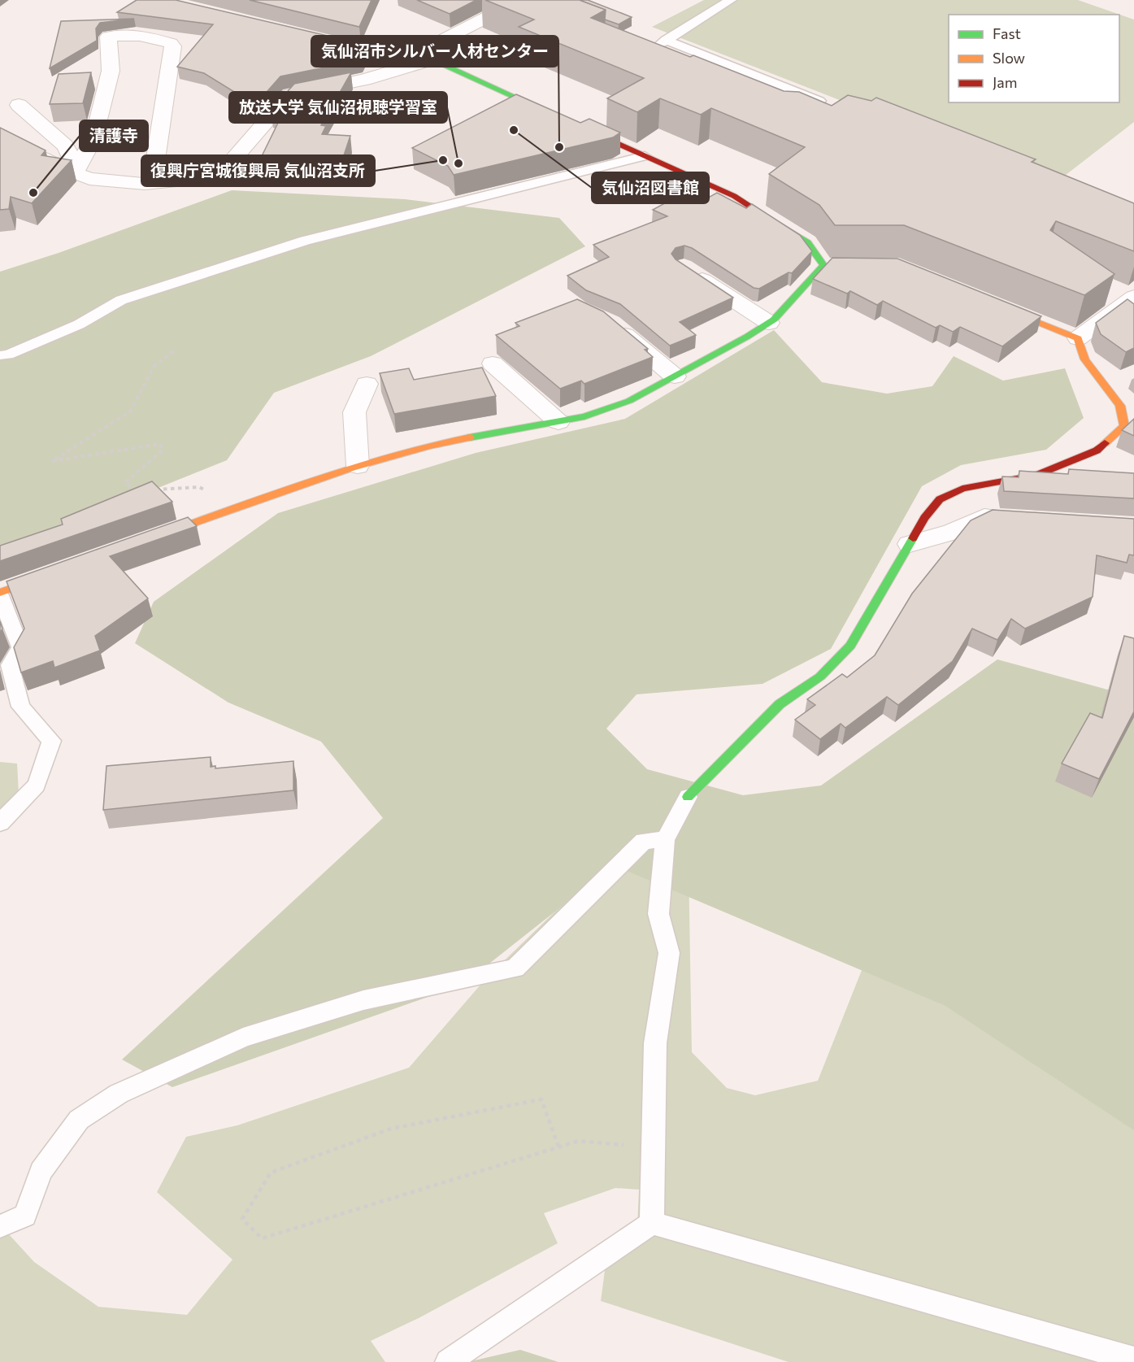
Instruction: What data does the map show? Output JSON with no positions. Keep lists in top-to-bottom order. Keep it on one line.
{"places":["気仙沼図書館","気仙沼市シルバー人材センター","復興庁宮城復興局 気仙沼支所","放送大学 気仙沼視聴学習室","清護寺"],"legend":["Fast","Slow","Jam"]}
